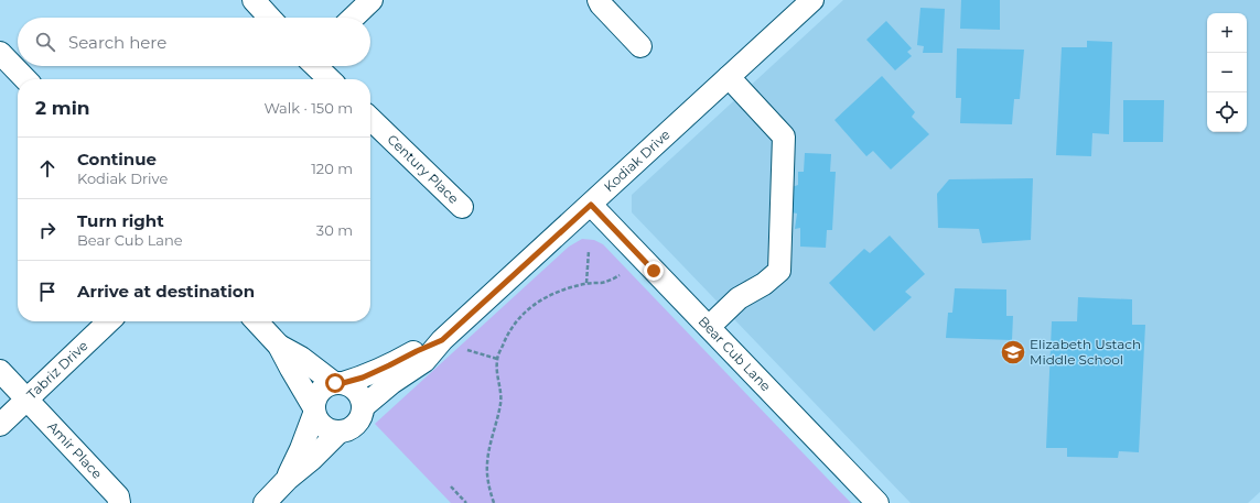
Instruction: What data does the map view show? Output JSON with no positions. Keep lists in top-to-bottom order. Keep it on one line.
{"streets":{"street":["Kodiak Drive","Century Place","Bear Cub Lane","Tabriz Drive","Amir Place"]},"crossings":[["Kodiak Drive","Bear Cub Lane"],["Tabriz Drive","Amir Place"]],"places":{"school or university":["Elizabeth Ustach Middle School"]},"page":{"map_buttons":["+","−"],"search":"Search here","heading":["2 min","Walk · 150 m"],"list":[["Continue","Kodiak Drive","120 m"],["Turn right","Bear Cub Lane","30 m"],"Arrive at destination"]}}
